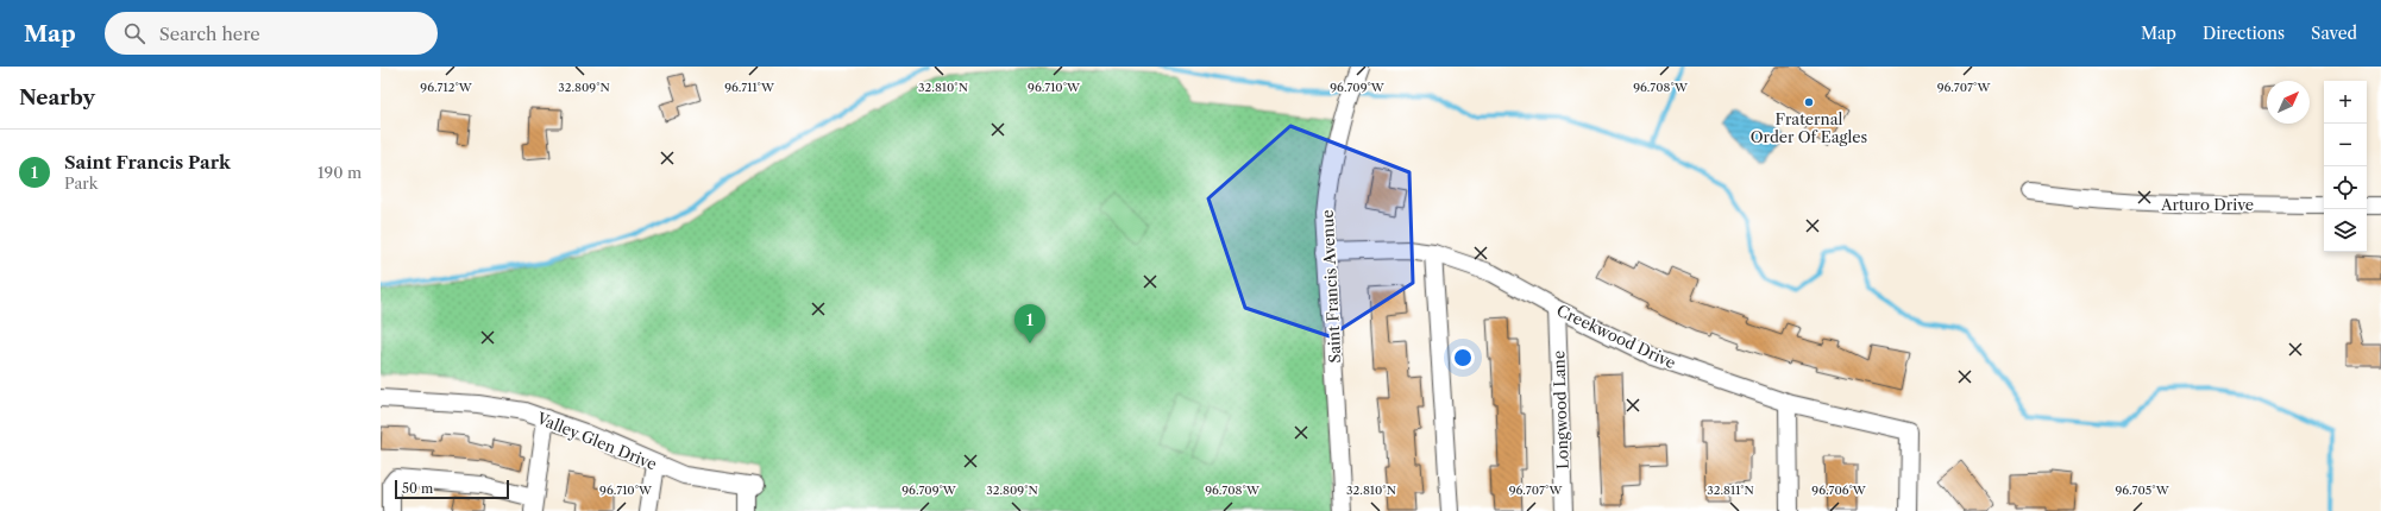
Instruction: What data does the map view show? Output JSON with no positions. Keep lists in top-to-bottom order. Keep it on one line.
{"streets":{"street":["Arturo Drive","Saint Francis Avenue","Creekwood Drive","Longwood Lane","Valley Glen Drive"]},"crossings":[["Saint Francis Avenue","Creekwood Drive"],["Creekwood Drive","Longwood Lane"]],"places":["Fraternal Order Of Eagles"],"scale_bar":"50 m","north":"top right","page":{"header":"Map","search":"Search here","nav":["Map","Directions","Saved"],"heading":"Nearby","map_buttons":["+","−"],"list":[{"mark":"1","name":"Saint Francis Park","note":"Park","value":"190 m"}],"pins":"1","scale":"50 m"},"coordinates":["96.712°W","32.809°N","96.711°W","32.810°N","96.708°W","96.710°W","96.709°W","96.707°W","32.811°N","96.706°W","96.705°W"]}
